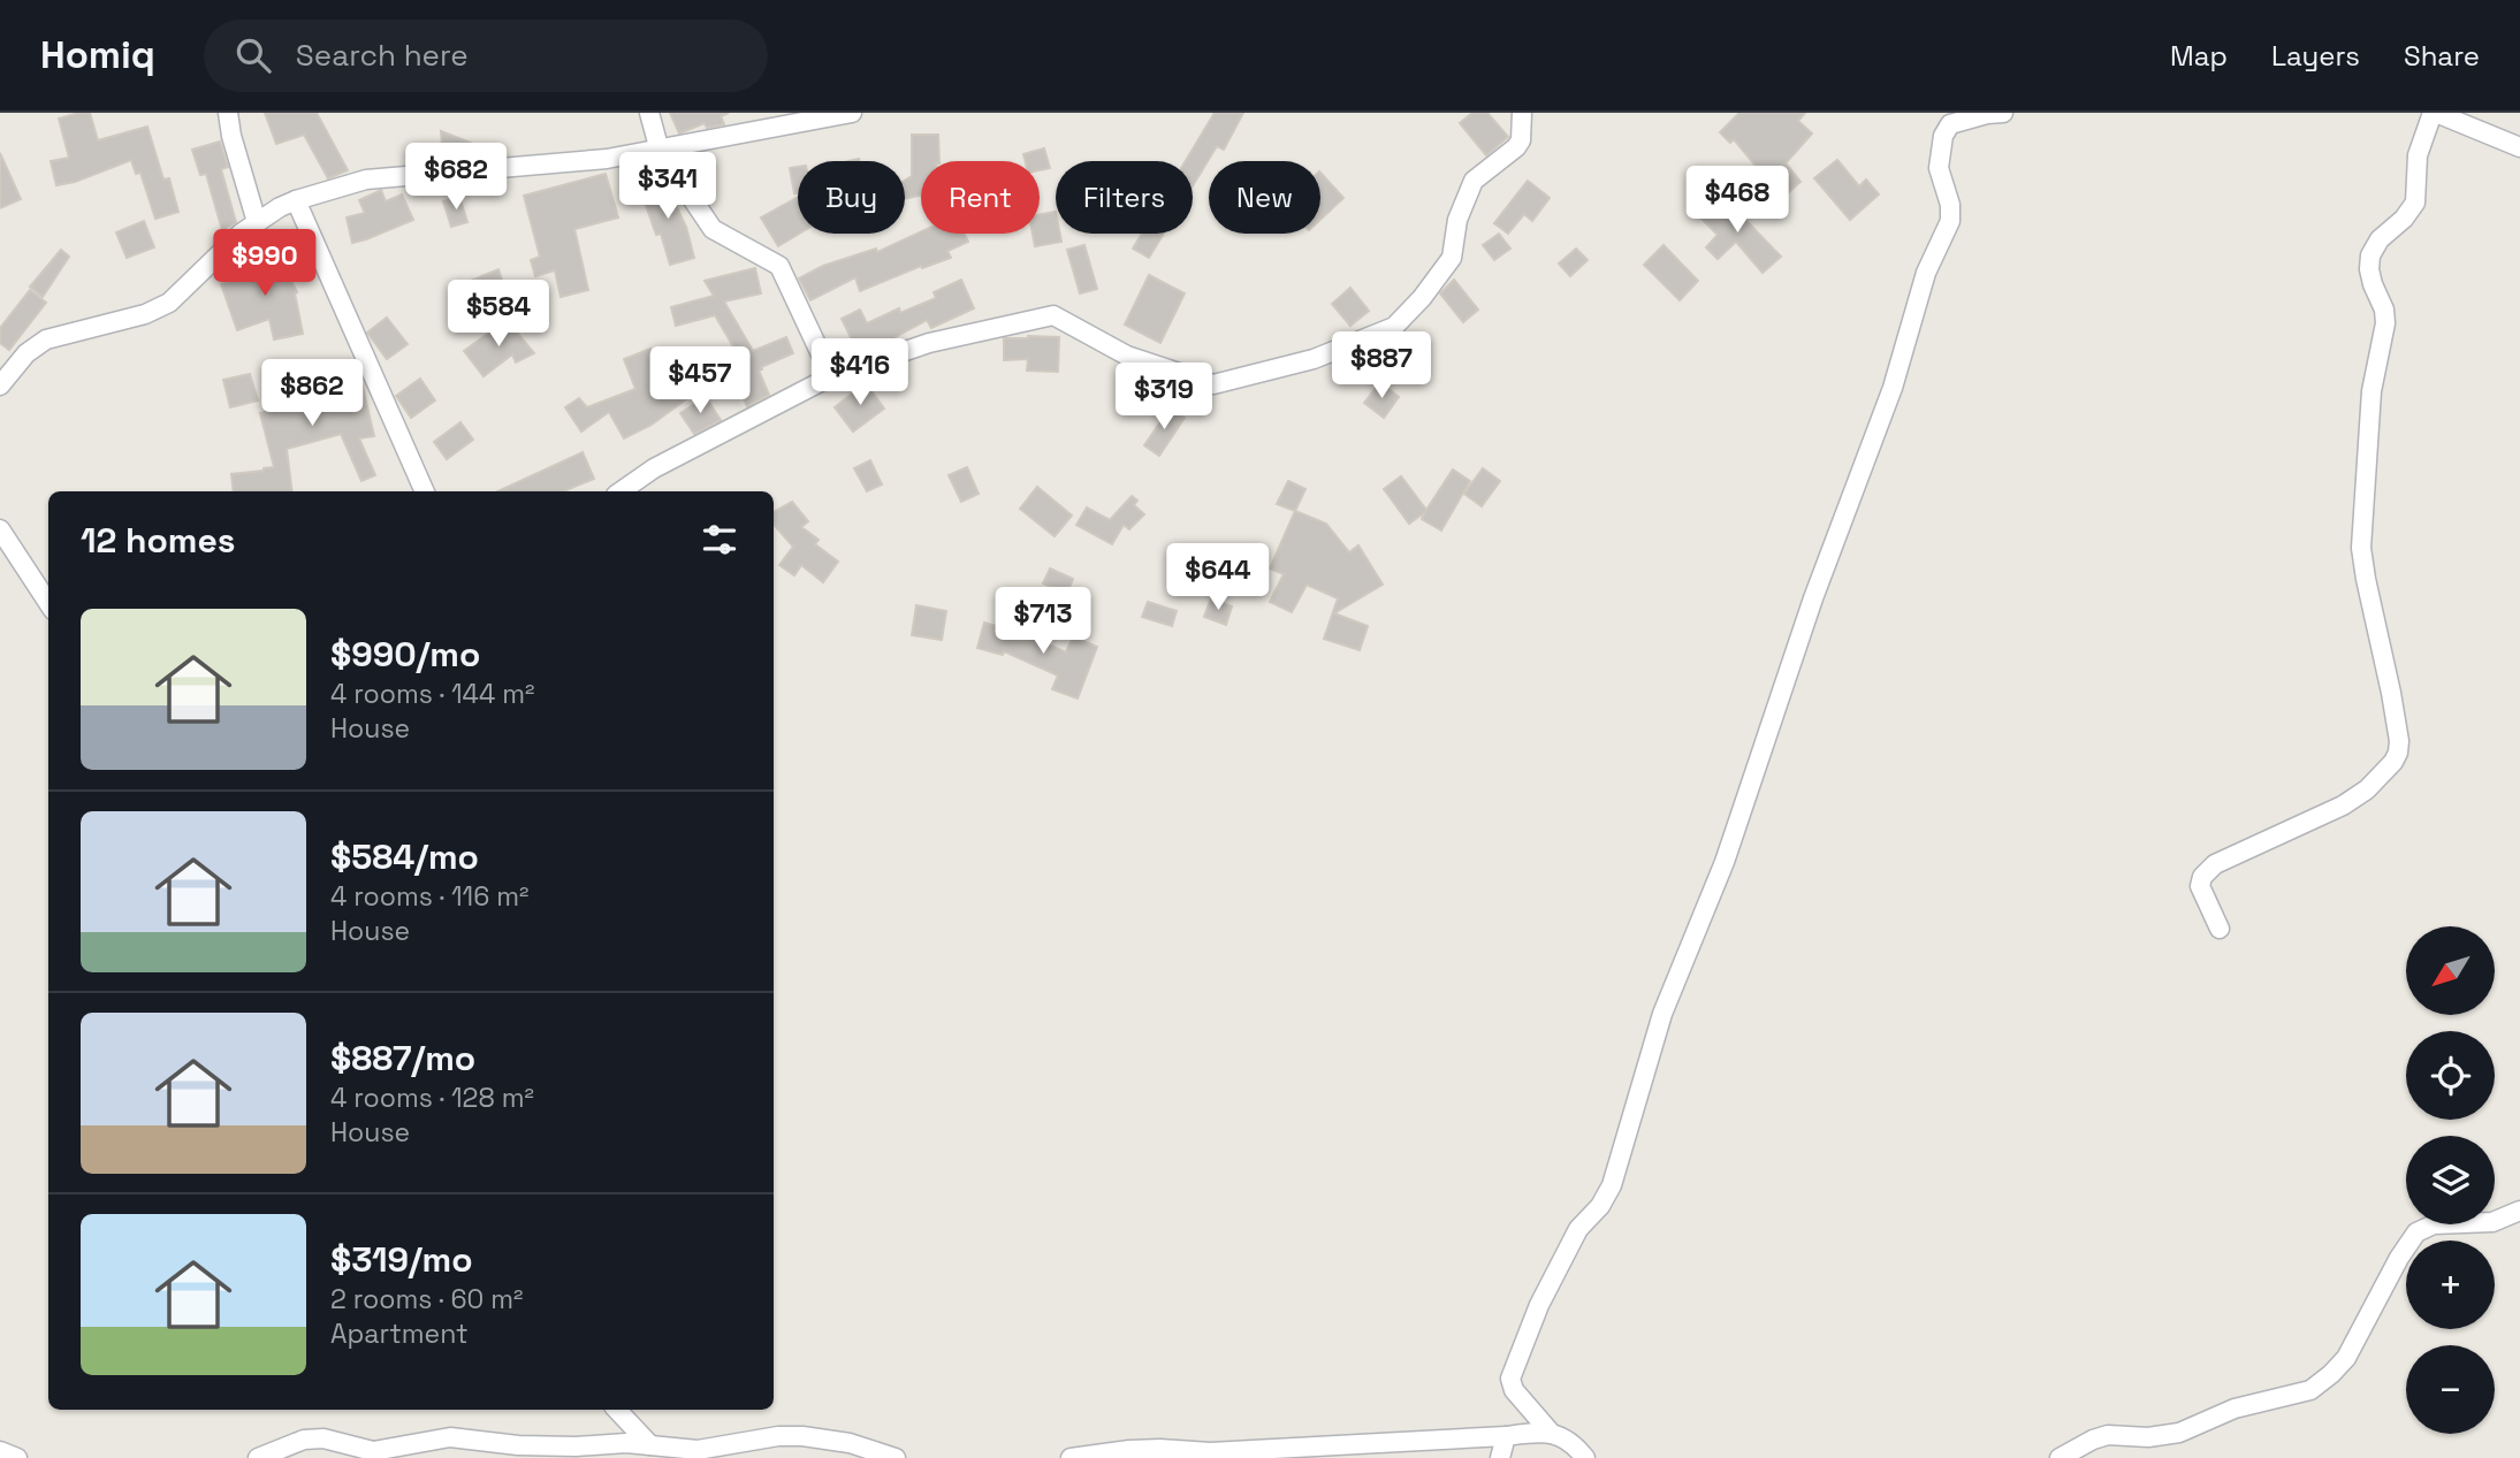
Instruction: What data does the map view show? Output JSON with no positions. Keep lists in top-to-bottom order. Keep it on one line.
{"north":"bottom left","page":{"header":"Homiq","search":"Search here","nav":["Map","Layers","Share"],"price":["$682","$341","$468","$990","$584","$887","$416","$457","$862","$319","$644","$713"],"chip":["Buy","Rent","Filters","New"],"heading":"12 homes","list":[{"name":"$990/mo","note":"4 rooms · 144 m² · House"},{"name":"$584/mo","note":"4 rooms · 116 m² · House"},{"name":"$887/mo","note":"4 rooms · 128 m² · House"},{"name":"$319/mo","note":"2 rooms · 60 m² · Apartment"}],"map_buttons":["+","−"]}}
